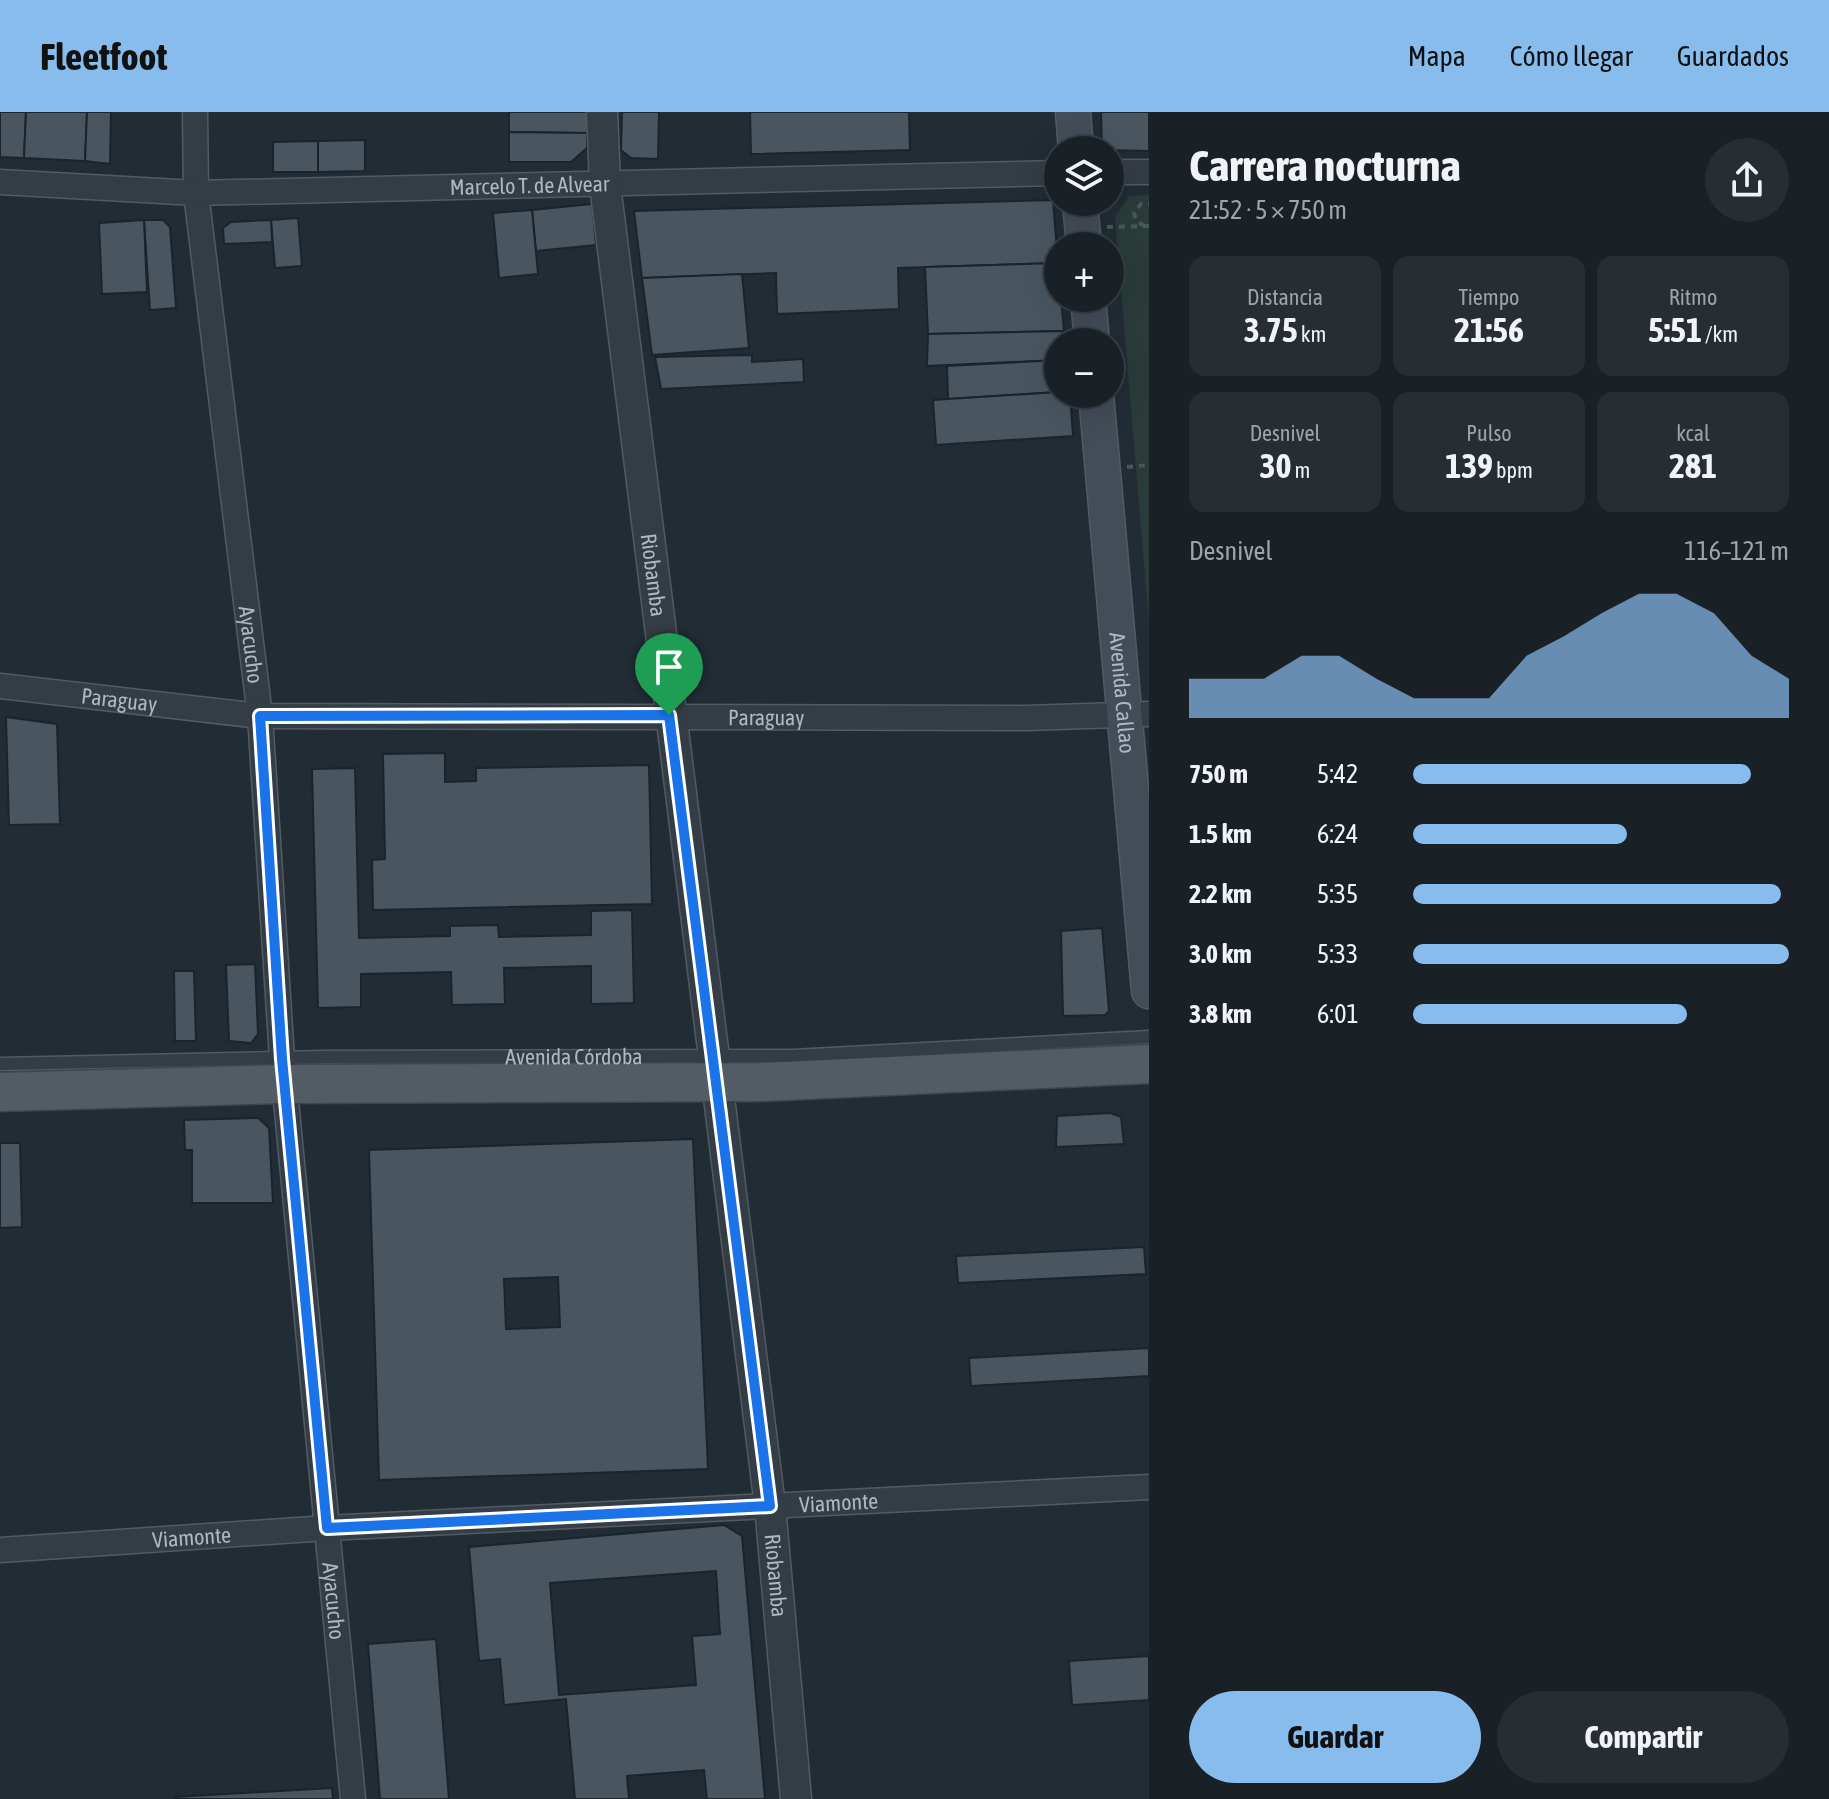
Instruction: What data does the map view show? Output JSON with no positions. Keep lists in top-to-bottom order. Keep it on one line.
{"streets":{"main road":["Avenida Callao","Avenida Córdoba"],"street":["Marcelo T. de Alvear","Riobamba","Ayacucho","Paraguay","Viamonte"]},"crossings":[["Marcelo T. de Alvear","Riobamba"],["Marcelo T. de Alvear","Ayacucho"],["Riobamba","Paraguay"],["Riobamba","Avenida Córdoba"],["Riobamba","Viamonte"],["Ayacucho","Paraguay"],["Ayacucho","Avenida Córdoba"],["Ayacucho","Viamonte"],["Avenida Callao","Paraguay"]],"page":{"header":"Fleetfoot","nav":["Mapa","Cómo llegar","Guardados"],"heading":["Carrera nocturna","21:52 · 5 × 750 m"],"map_buttons":["+","−"],"stats":[["Distancia","3.75 km"],["Tiempo","21:56"],["Ritmo","5:51 /km"],["Desnivel","30 m"],["Pulso","139 bpm"],["kcal","281"]],"chart":["Desnivel","116–121 m"],"list":[{"name":"750 m","note":"5:42"},{"name":"1.5 km","note":"6:24"},{"name":"2.2 km","note":"5:35"},{"name":"3.0 km","note":"5:33"},{"name":"3.8 km","note":"6:01"}],"buttons":["Guardar","Compartir"]}}
